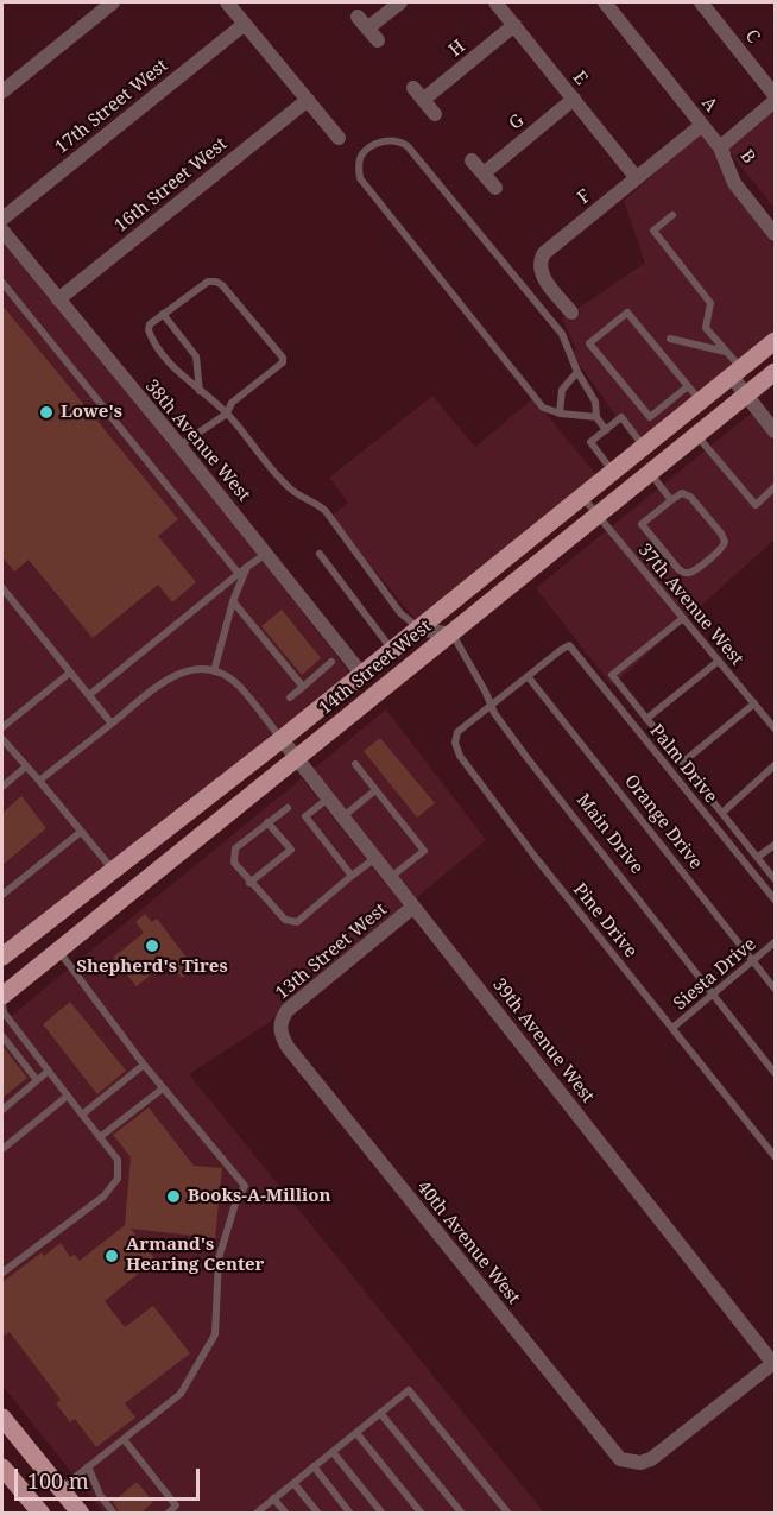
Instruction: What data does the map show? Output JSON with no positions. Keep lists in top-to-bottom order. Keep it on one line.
{"streets":{"main road":["14th Street West"],"street":["C","H","E","A","17th Street West","G","B","16th Street West","F","38th Avenue West","13th Street West","39th Avenue West","40th Avenue West"],"lane":["37th Avenue West","Palm Drive","Orange Drive","Main Drive","Pine Drive","Siesta Drive"]},"crossings":[["H","E"],["E","G"],["E","F"],["A","B"],["A","F"],["16th Street West","38th Avenue West"],["38th Avenue West","14th Street West"],["37th Avenue West","14th Street West"],["14th Street West","Main Drive"],["14th Street West","39th Avenue West"],["Palm Drive","Pine Drive"],["Orange Drive","Pine Drive"],["Orange Drive","Siesta Drive"],["Main Drive","Pine Drive"],["Main Drive","Siesta Drive"],["Pine Drive","Siesta Drive"],["13th Street West","39th Avenue West"],["13th Street West","40th Avenue West"],["39th Avenue West","40th Avenue West"]],"places":["Lowe's","Shepherd's Tires","Books-A-Million","Armand's Hearing Center"],"scale_bar":"100 m"}
